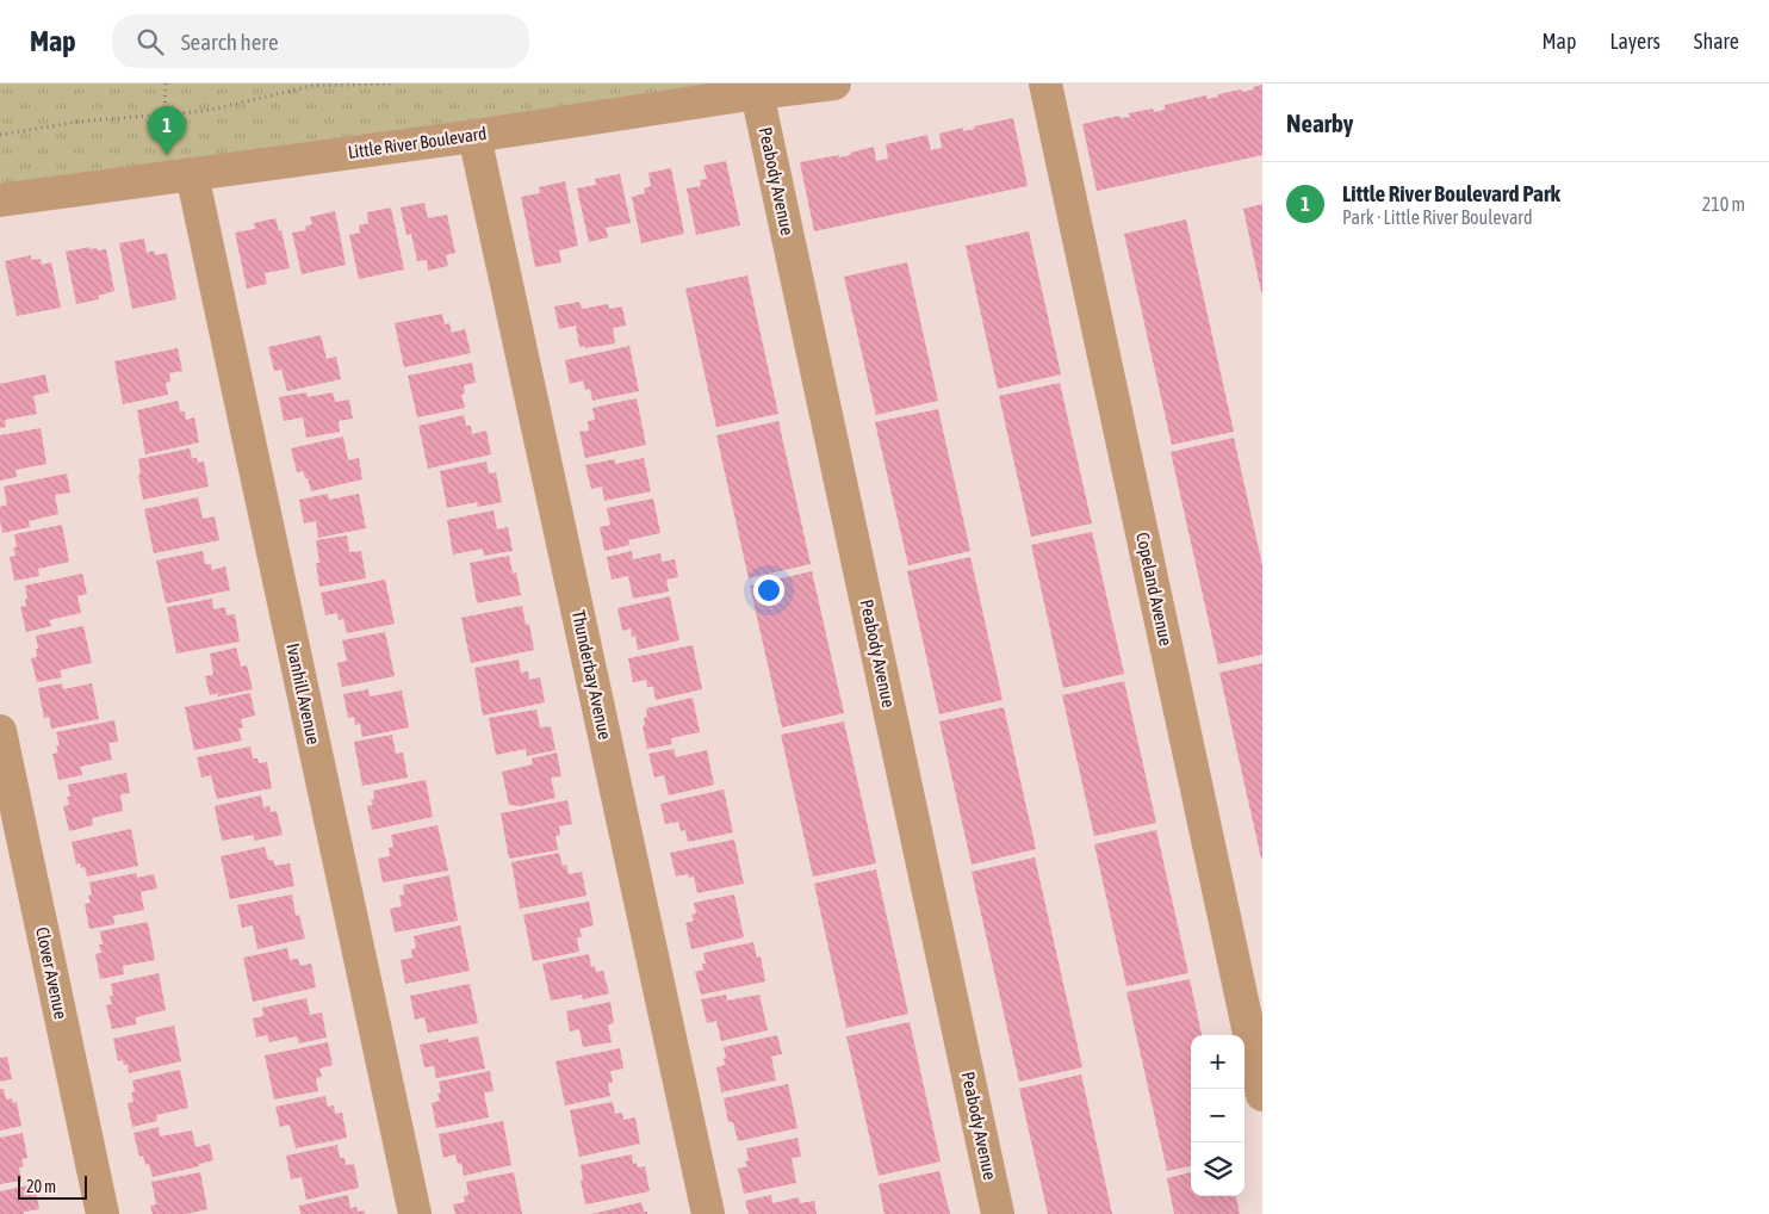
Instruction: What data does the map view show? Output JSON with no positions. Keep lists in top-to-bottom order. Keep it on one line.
{"streets":{"street":["Little River Boulevard","Peabody Avenue","Copeland Avenue","Thunderbay Avenue","Ivanhill Avenue","Clover Avenue"]},"crossings":[["Little River Boulevard","Peabody Avenue"],["Little River Boulevard","Thunderbay Avenue"],["Little River Boulevard","Ivanhill Avenue"]],"scale_bar":"20 m","page":{"header":"Map","search":"Search here","nav":["Map","Layers","Share"],"heading":"Nearby","pins":"1","list":[{"mark":"1","name":"Little River Boulevard Park","note":"Park · Little River Boulevard","value":"210 m"}],"map_buttons":["+","−"],"scale":"20 m"}}
